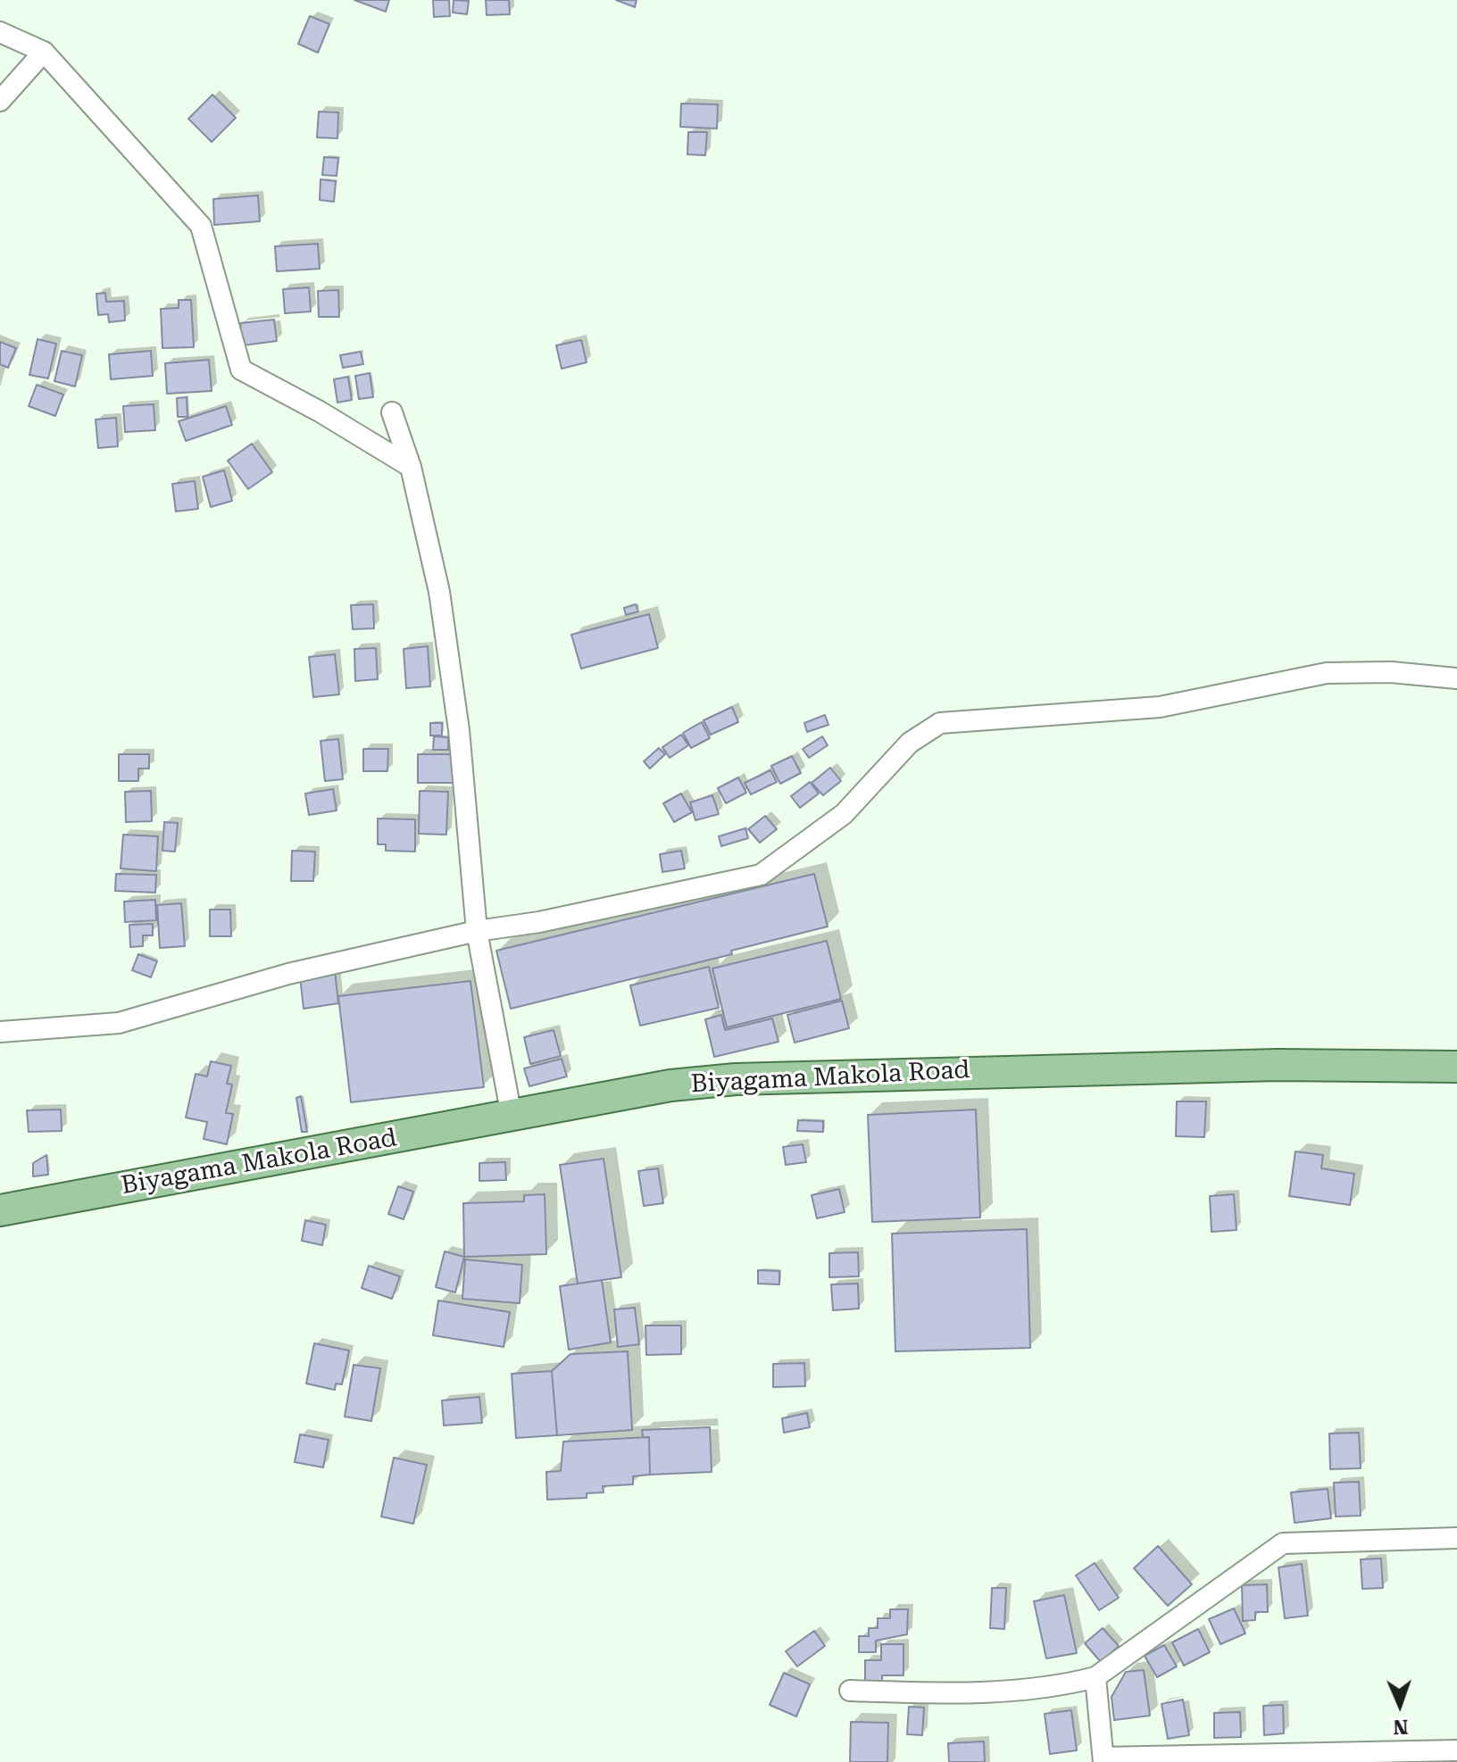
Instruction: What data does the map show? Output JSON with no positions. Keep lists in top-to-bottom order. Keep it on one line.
{"streets":{"main road":["Biyagama Makola Road"]},"north":"bottom"}
